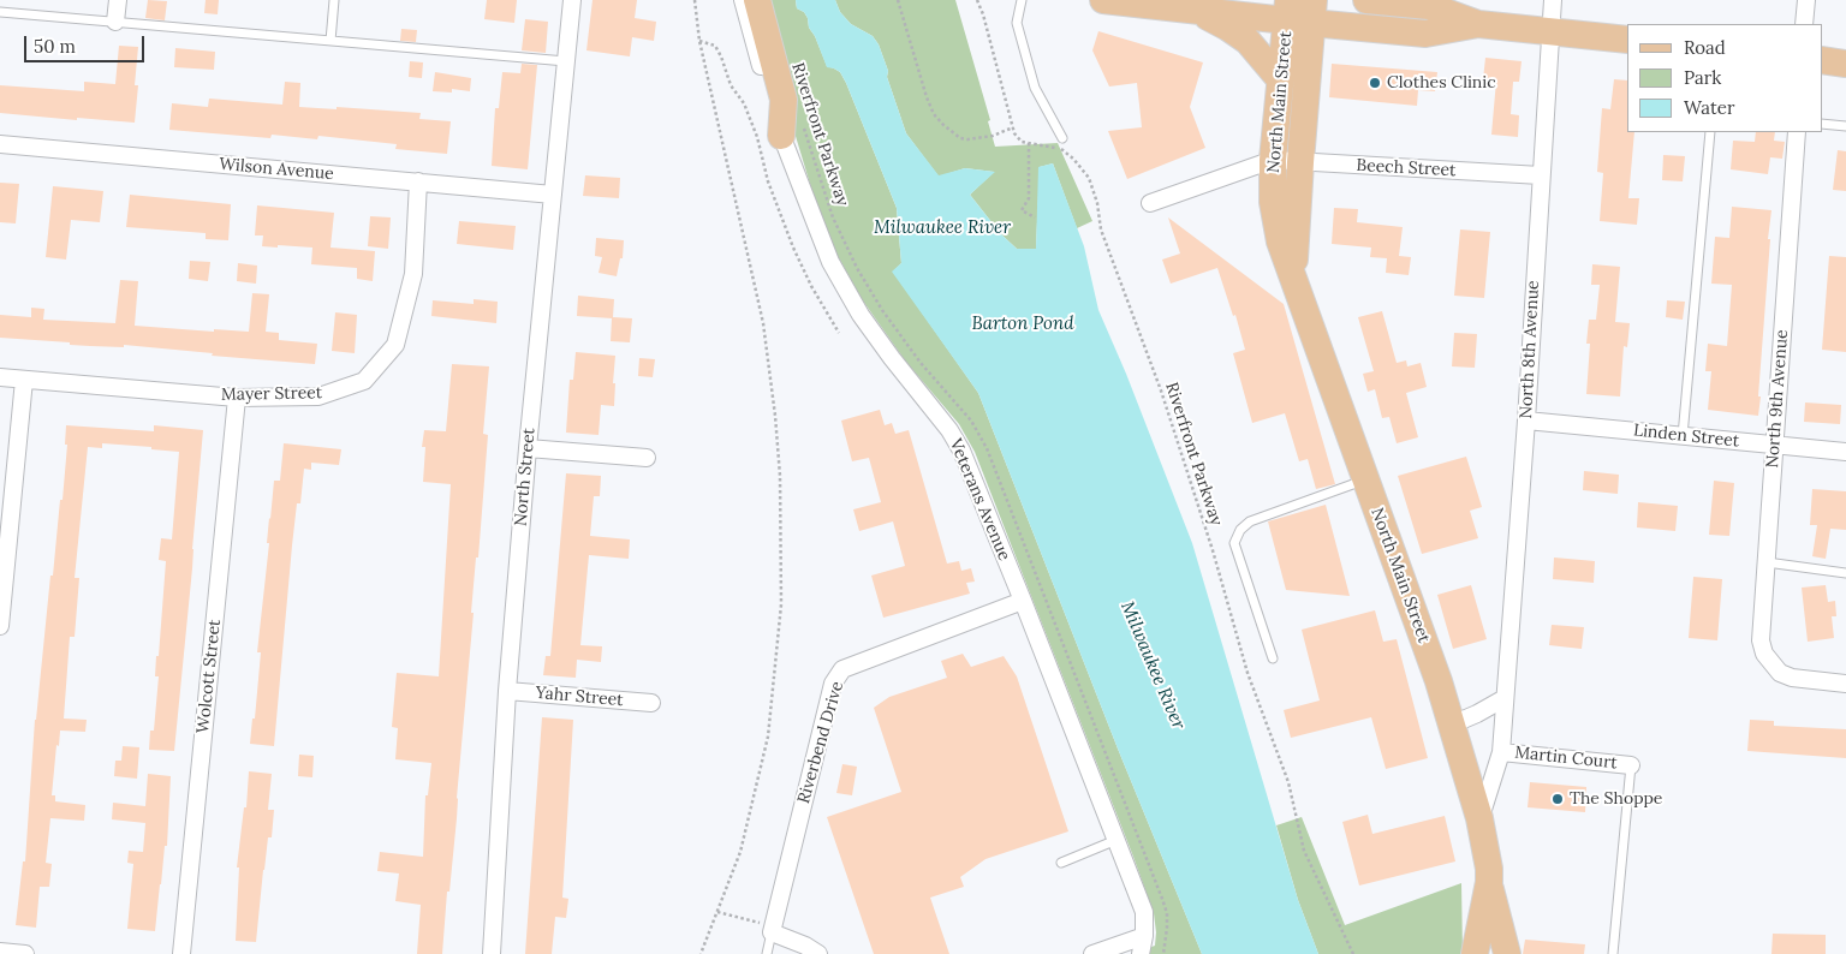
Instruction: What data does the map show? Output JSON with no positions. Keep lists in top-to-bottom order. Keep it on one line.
{"streets":{"main road":["North Main Street"],"street":["Beech Street","Wilson Avenue","North 8th Avenue","Mayer Street","North 9th Avenue","Linden Street","North Street","Veterans Avenue","Wolcott Street","Yahr Street","Riverbend Drive","Martin Court"],"path":["Riverfront Parkway"]},"crossings":[["North Main Street","Beech Street"],["North Main Street","North 8th Avenue"],["Riverfront Parkway","Veterans Avenue"],["Beech Street","North 8th Avenue"],["Wilson Avenue","Mayer Street"],["Wilson Avenue","North Street"],["North 8th Avenue","Linden Street"],["North 8th Avenue","Martin Court"],["Mayer Street","Wolcott Street"],["North 9th Avenue","Linden Street"],["North Street","Yahr Street"],["Veterans Avenue","Riverbend Drive"]],"water":["Milwaukee River","Barton Pond"],"places":["Clothes Clinic","The Shoppe"],"legend":["Road","Park","Water"],"scale_bar":"50 m"}
